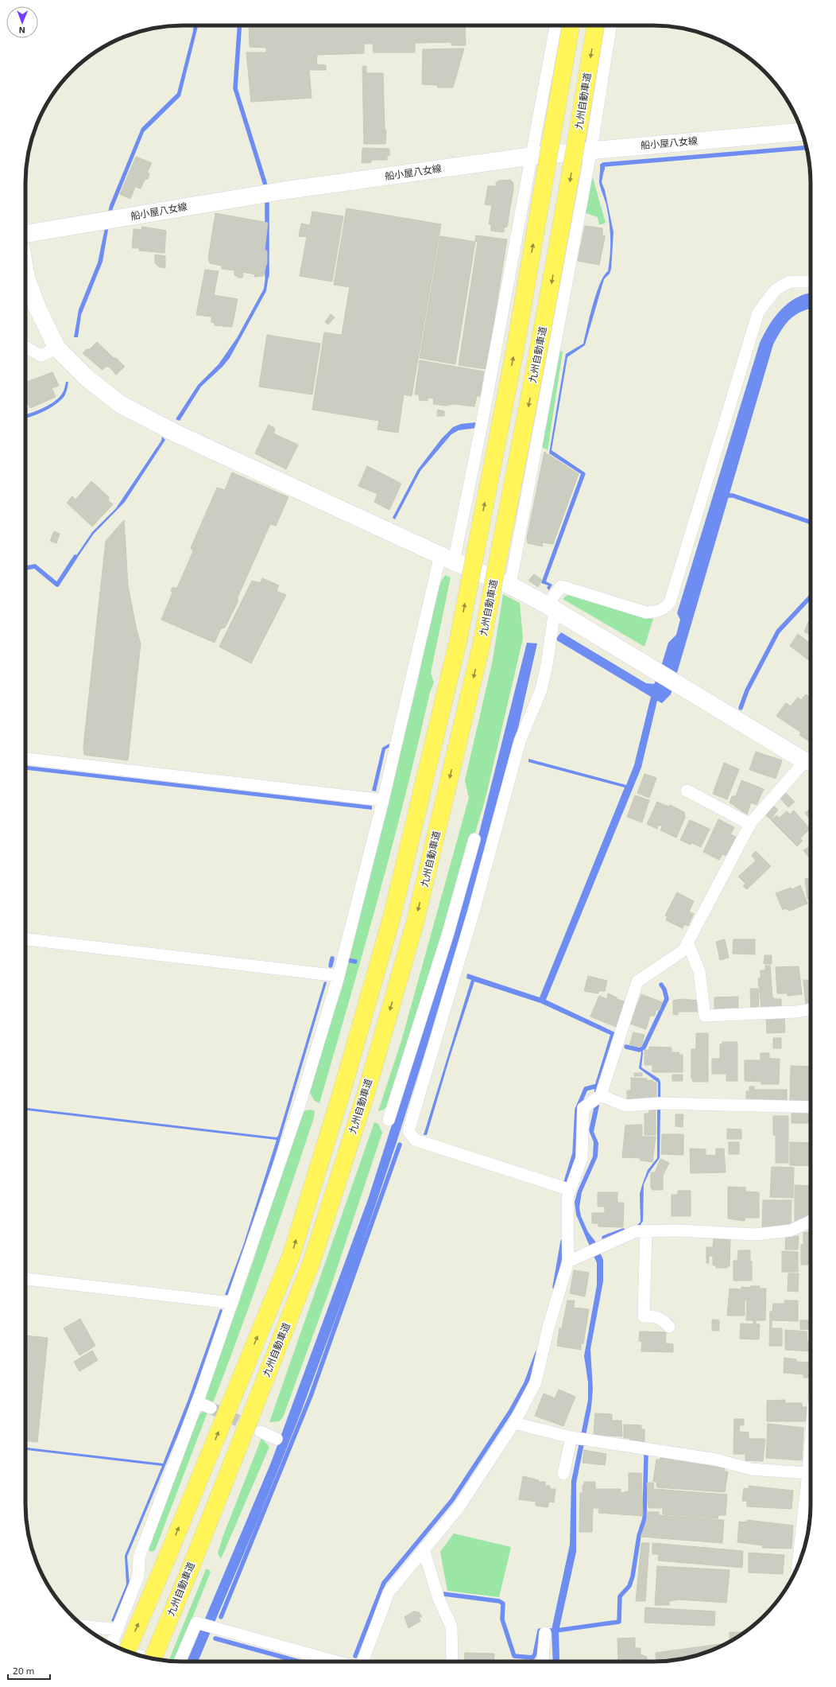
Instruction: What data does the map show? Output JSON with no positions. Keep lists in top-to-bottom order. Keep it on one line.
{"streets":{"highway":["九州自動車道"],"street":["船小屋八女線"]},"scale_bar":"20 m","north":"bottom"}
